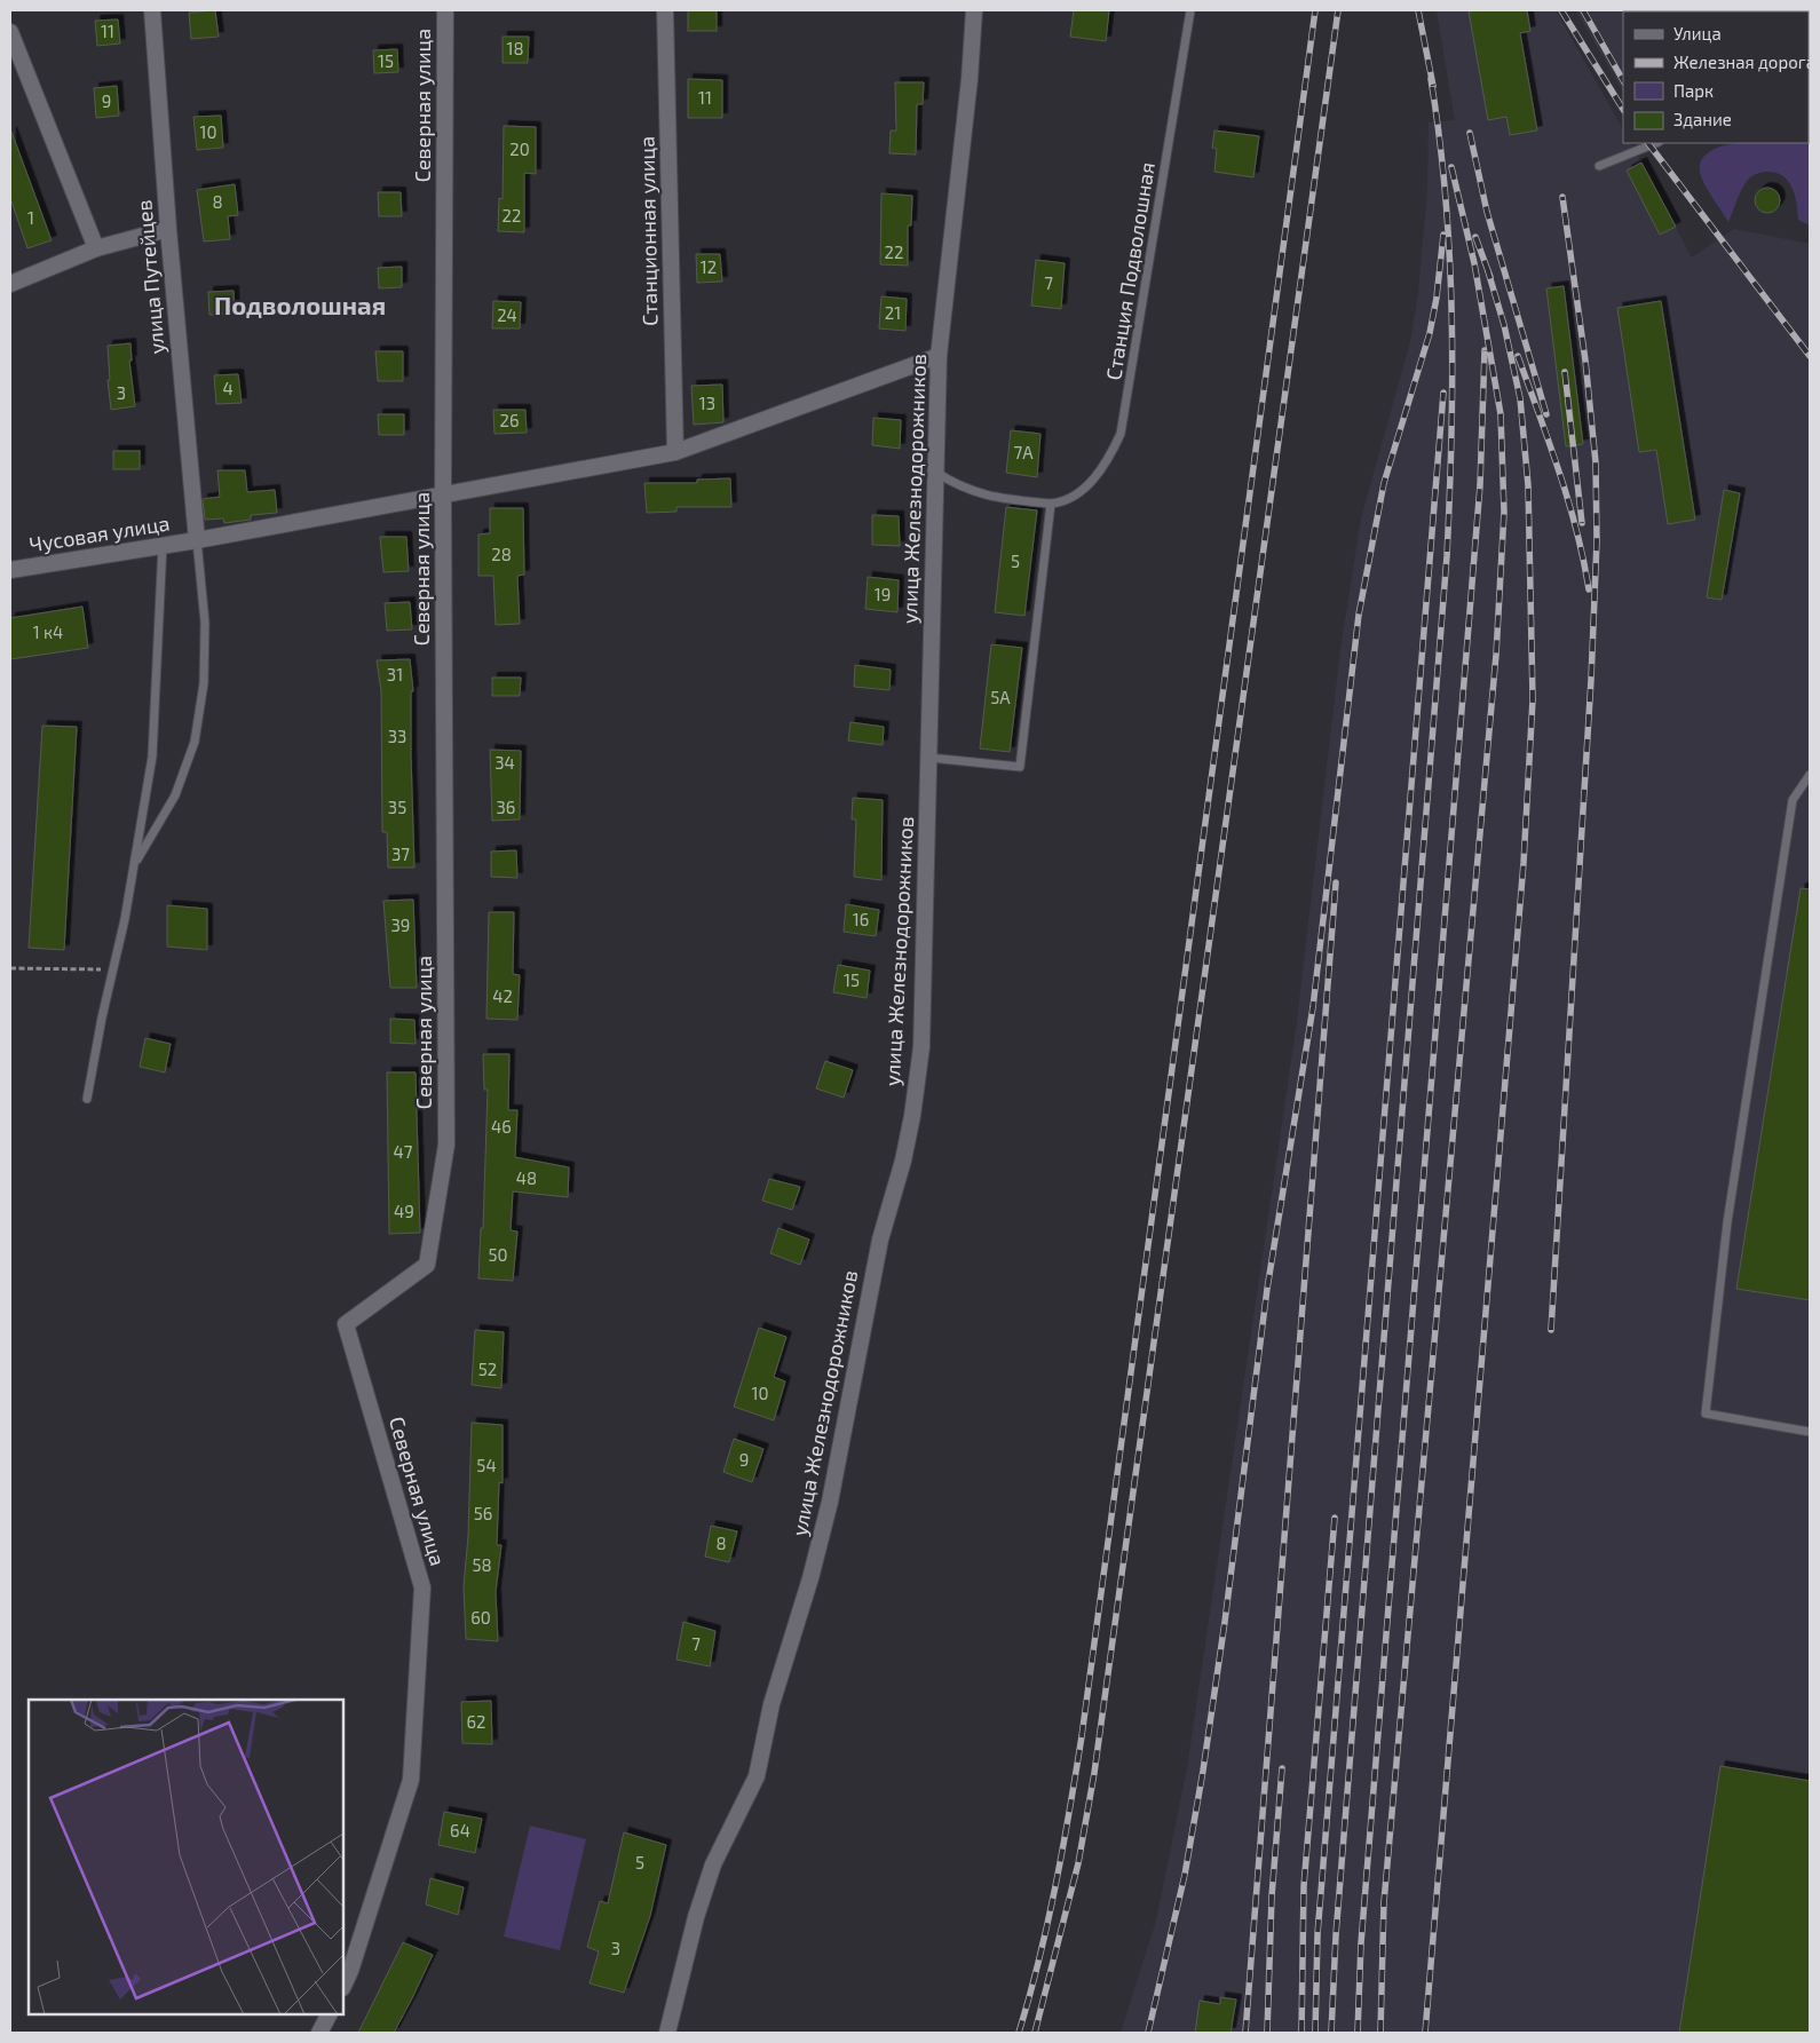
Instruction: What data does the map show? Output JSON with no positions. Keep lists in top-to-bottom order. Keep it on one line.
{"streets":{"street":["Северная улица","Станционная улица","улица Путейцев","улица Железнодорожников","Чусовая улица"],"lane":["Станция Подволошная"]},"crossings":[["Северная улица","Чусовая улица"],["Станционная улица","Чусовая улица"],["улица Путейцев","Чусовая улица"],["улица Железнодорожников","Чусовая улица"]],"districts":["Подволошная"],"house_numbers":["11","18","15","11","9","10","20","8","22","1","22","12","7","21","24","4","3","13","26","7А","28","5","19","1 к4","31","5А","33","34","35","36","37","16","39","15","42","46","47","48","49","50","52","10","9","54","56","8","58","60","7","62","64","5","3"],"legend":["Улица","Железная дорога","Парк","Здание"]}
